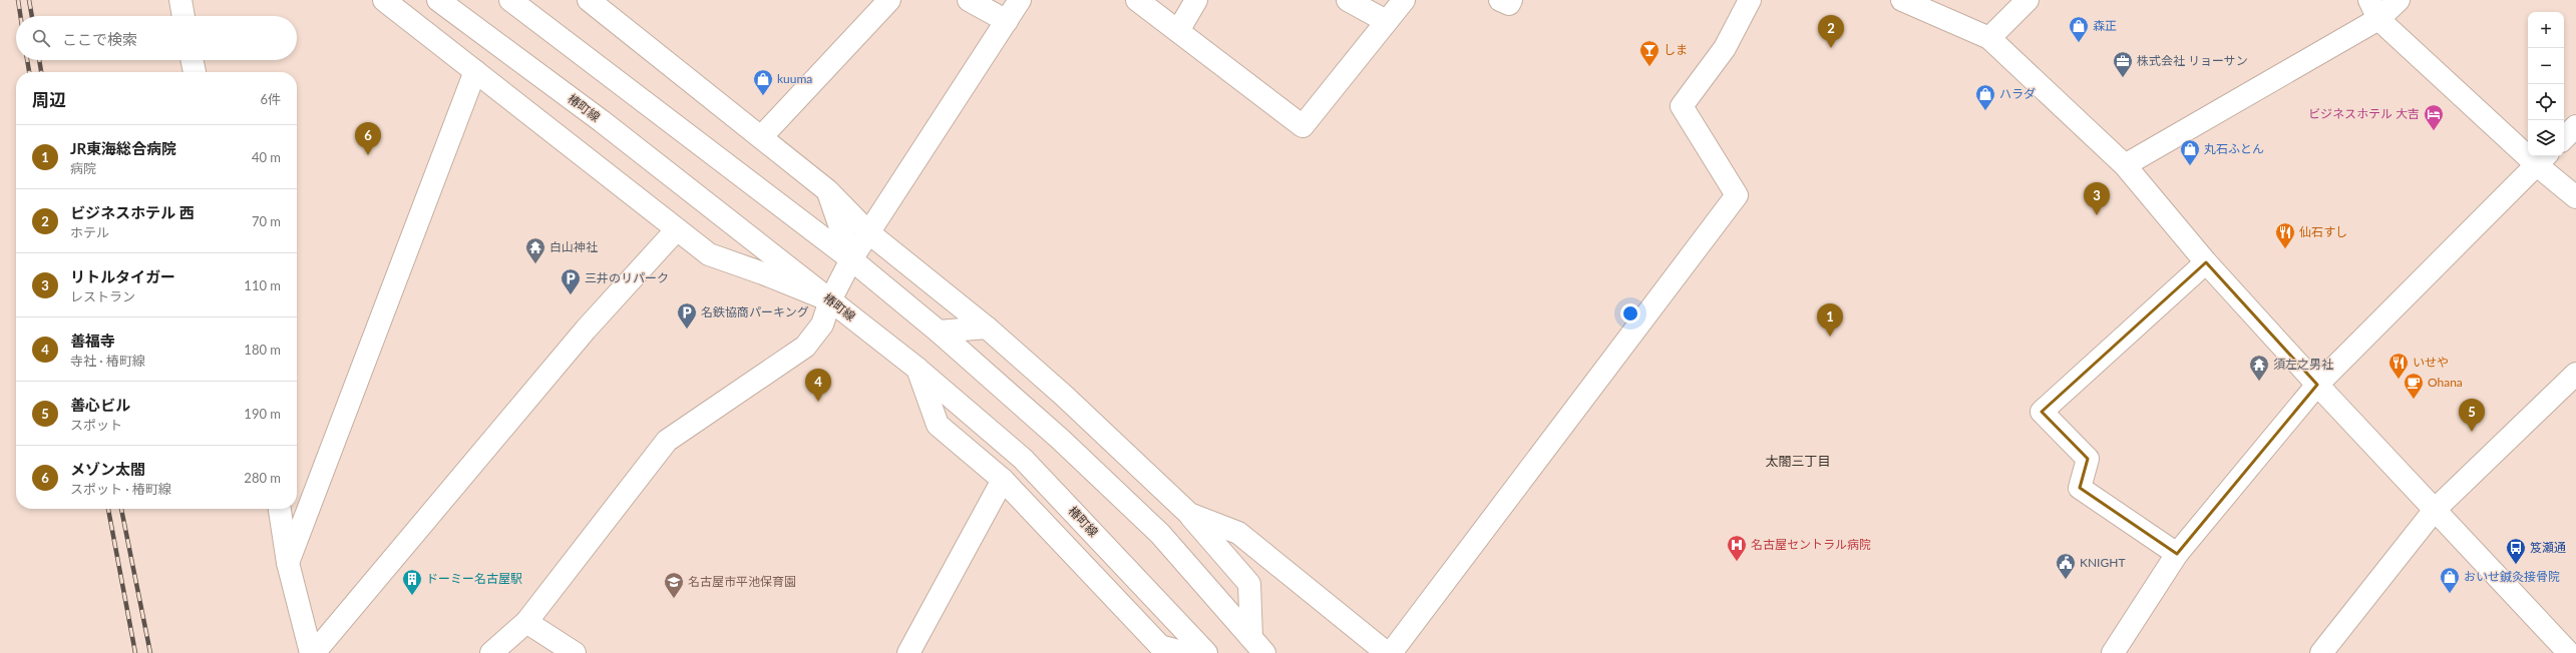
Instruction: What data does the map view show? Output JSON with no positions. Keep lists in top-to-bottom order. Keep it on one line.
{"streets":{"street":["椿町線"]},"districts":["太閤三丁目"],"places":{"shop":["森正","kuuma","ハラダ","丸石ふとん","おいせ鍼灸接骨院"],"bar":["しま"],"office":["株式会社 リョーサン"],"hotel":["ビジネスホテル 大吉"],"restaurant":["仙石すし","いせや"],"temple":["白山神社","須左之男社"],"parking":["三井のリパーク","名鉄協商パーキング"],"cafe":["Ohana"],"hospital":["名古屋セントラル病院"],"bus stop":["笈瀬通"],"public building":["KNIGHT"],"building":["ドーミー名古屋駅"],"school or university":["名古屋市平池保育園"]},"page":{"map_buttons":["+","−"],"pins":["2","6","3","1","4","5"],"search":"ここで検索","heading":["周辺","6件"],"list":[{"mark":"1","name":"JR東海総合病院","note":"病院","value":"40 m"},{"mark":"2","name":"ビジネスホテル 西","note":"ホテル","value":"70 m"},{"mark":"3","name":"リトルタイガー","note":"レストラン","value":"110 m"},{"mark":"4","name":"善福寺","note":"寺社 · 椿町線","value":"180 m"},{"mark":"5","name":"善心ビル","note":"スポット","value":"190 m"},{"mark":"6","name":"メゾン太閤","note":"スポット · 椿町線","value":"280 m"}]}}
